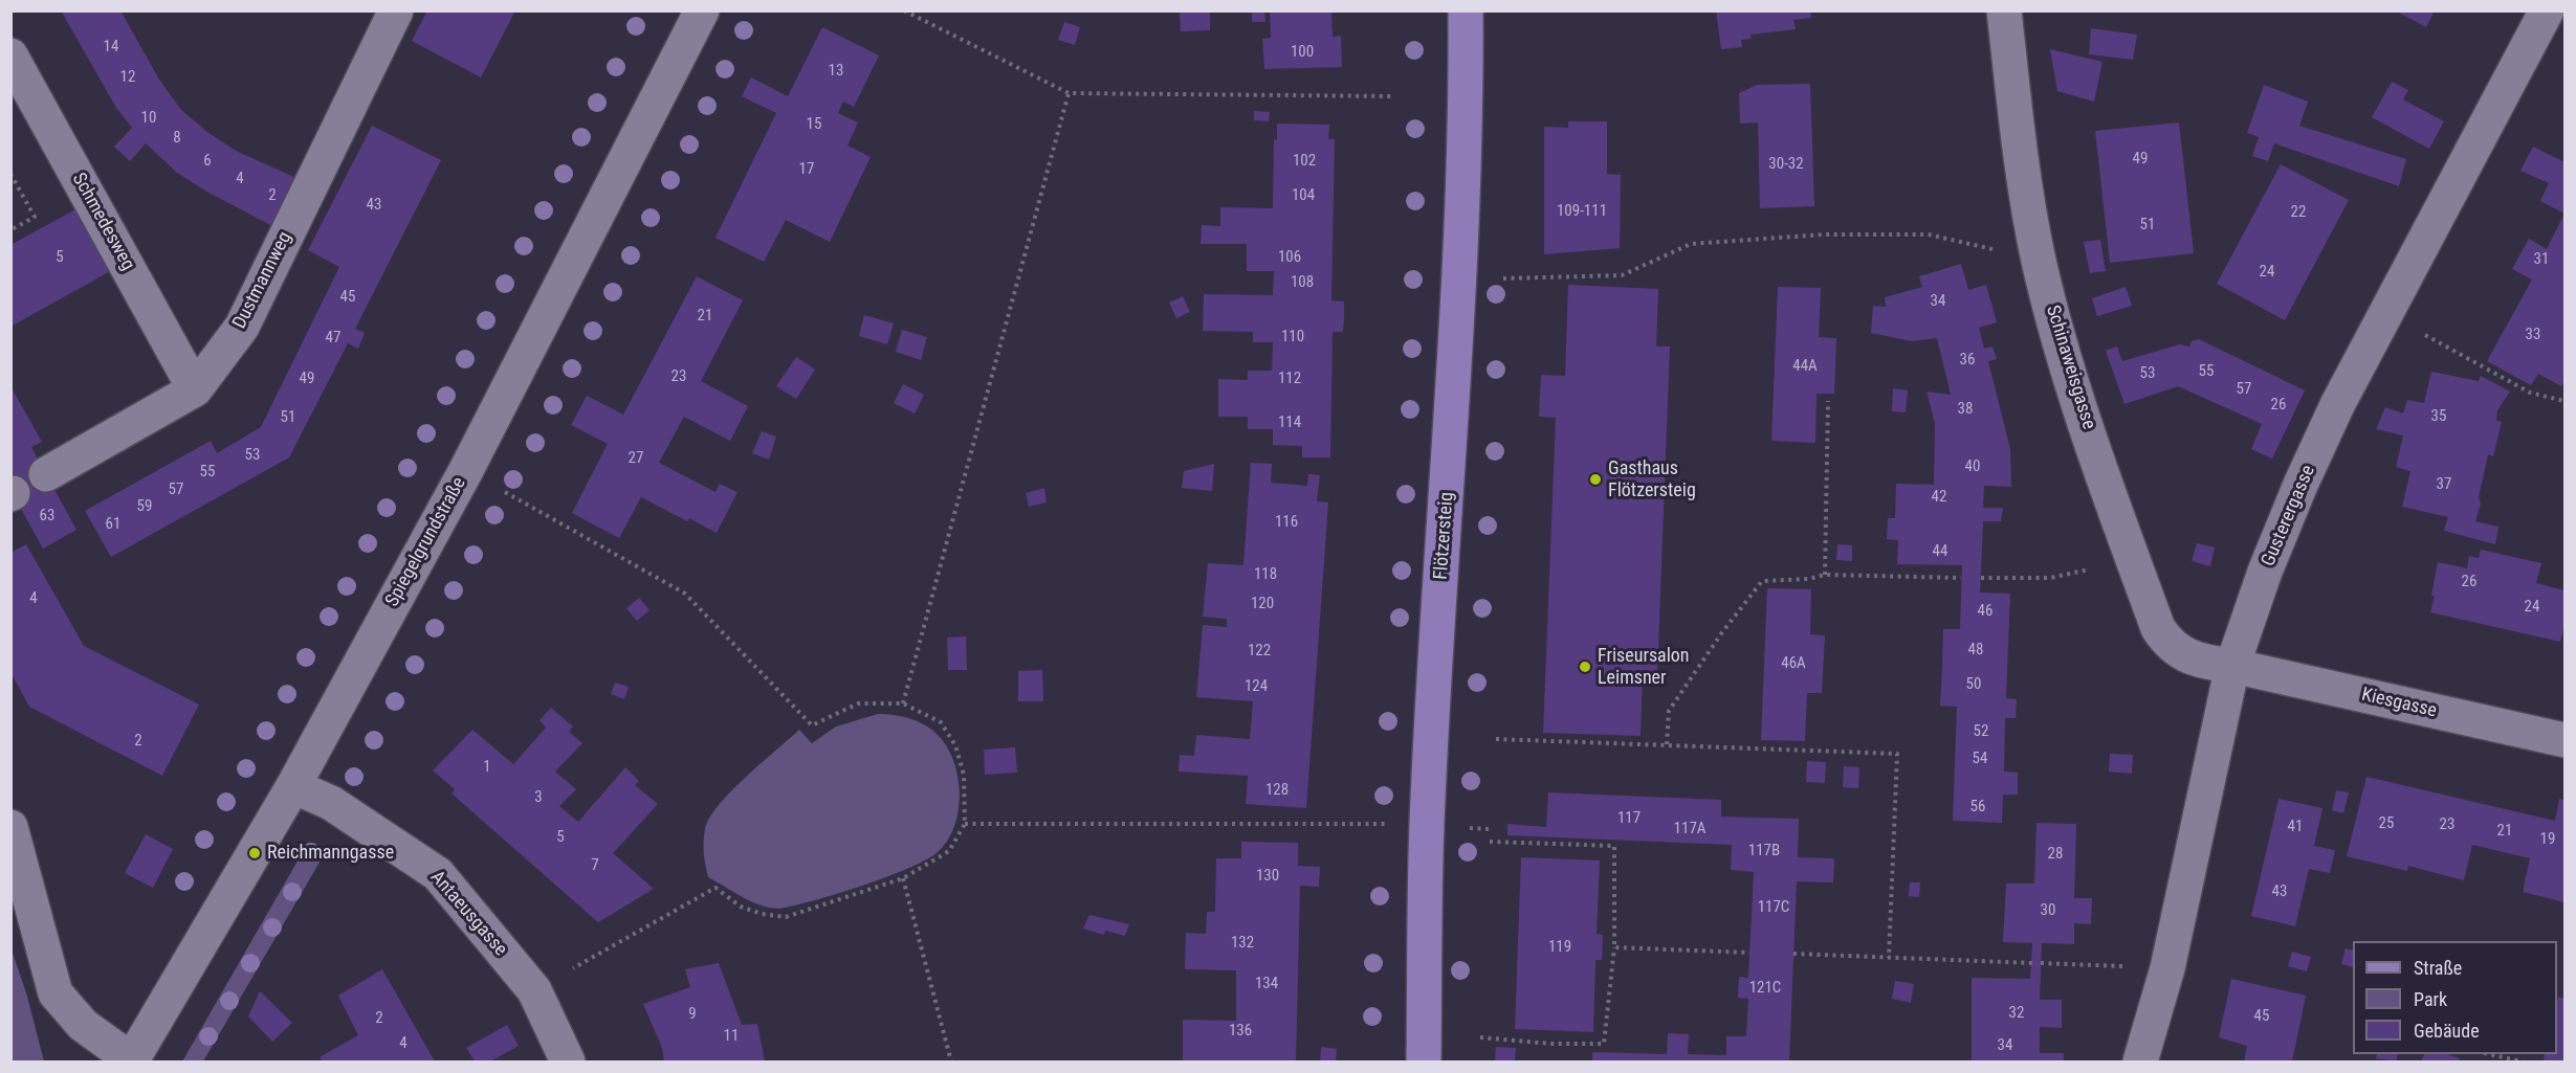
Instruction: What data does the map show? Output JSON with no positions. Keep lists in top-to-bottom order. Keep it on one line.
{"streets":{"main road":["Flötzersteig"],"street":["Schmedesweg","Dustmannweg","Schinaweisgasse","Gusterergasse","Spiegelgrundstraße","Kiesgasse","Antaeusgasse"]},"crossings":[["Schmedesweg","Dustmannweg"],["Schinaweisgasse","Gusterergasse"],["Schinaweisgasse","Kiesgasse"],["Gusterergasse","Kiesgasse"],["Spiegelgrundstraße","Antaeusgasse"]],"places":["Gasthaus Flötzersteig","Friseursalon Leimsner","Reichmanngasse"],"house_numbers":["14","100","13","12","10","15","8","49","6","102","30-32","17","4","2","104","43","109-111","22","51","5","106","31","24","108","45","34","21","33","110","47","36","44A","55","53","23","49","112","57","26","38","35","51","114","53","27","40","55","37","57","42","59","63","116","61","44","118","26","4","120","24","46","48","122","46A","50","124","52","2","54","1","128","3","56","117","25","23","41","117A","21","5","19","117B","28","7","130","43","117C","30","132","119","134","121C","32","9","45","2","136","11","4","34"],"legend":["Straße","Park","Gebäude"]}
